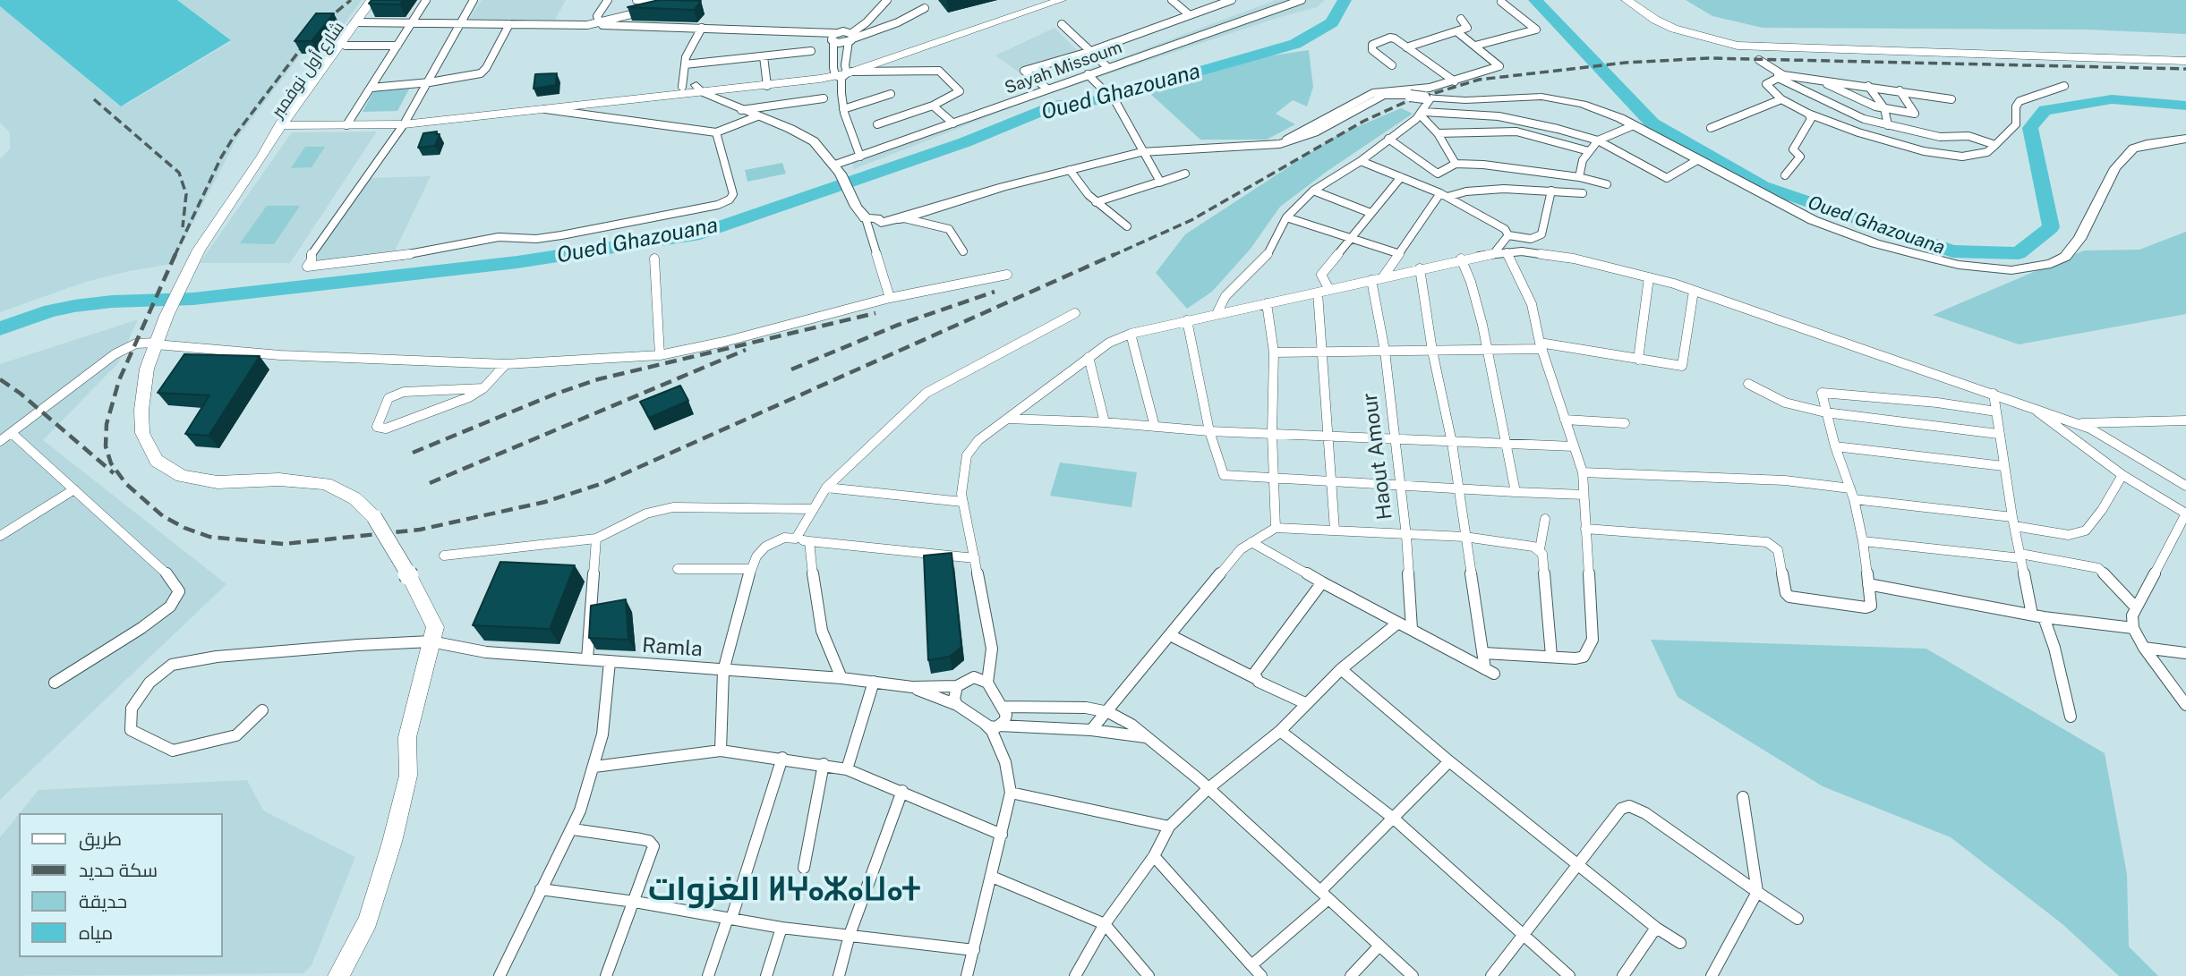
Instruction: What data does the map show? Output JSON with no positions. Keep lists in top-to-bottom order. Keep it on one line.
{"streets":{"main road":["شارع أول نوفمبر"],"street":["Sayah Missoum","Haout Amour","Ramla"]},"districts":["الغزوات ⵍⵖⴰⵣⴰⵡⴰⵜ"],"water":["Oued Ghazouana"],"legend":["طريق","سكة حديد","حديقة","مياه"]}
